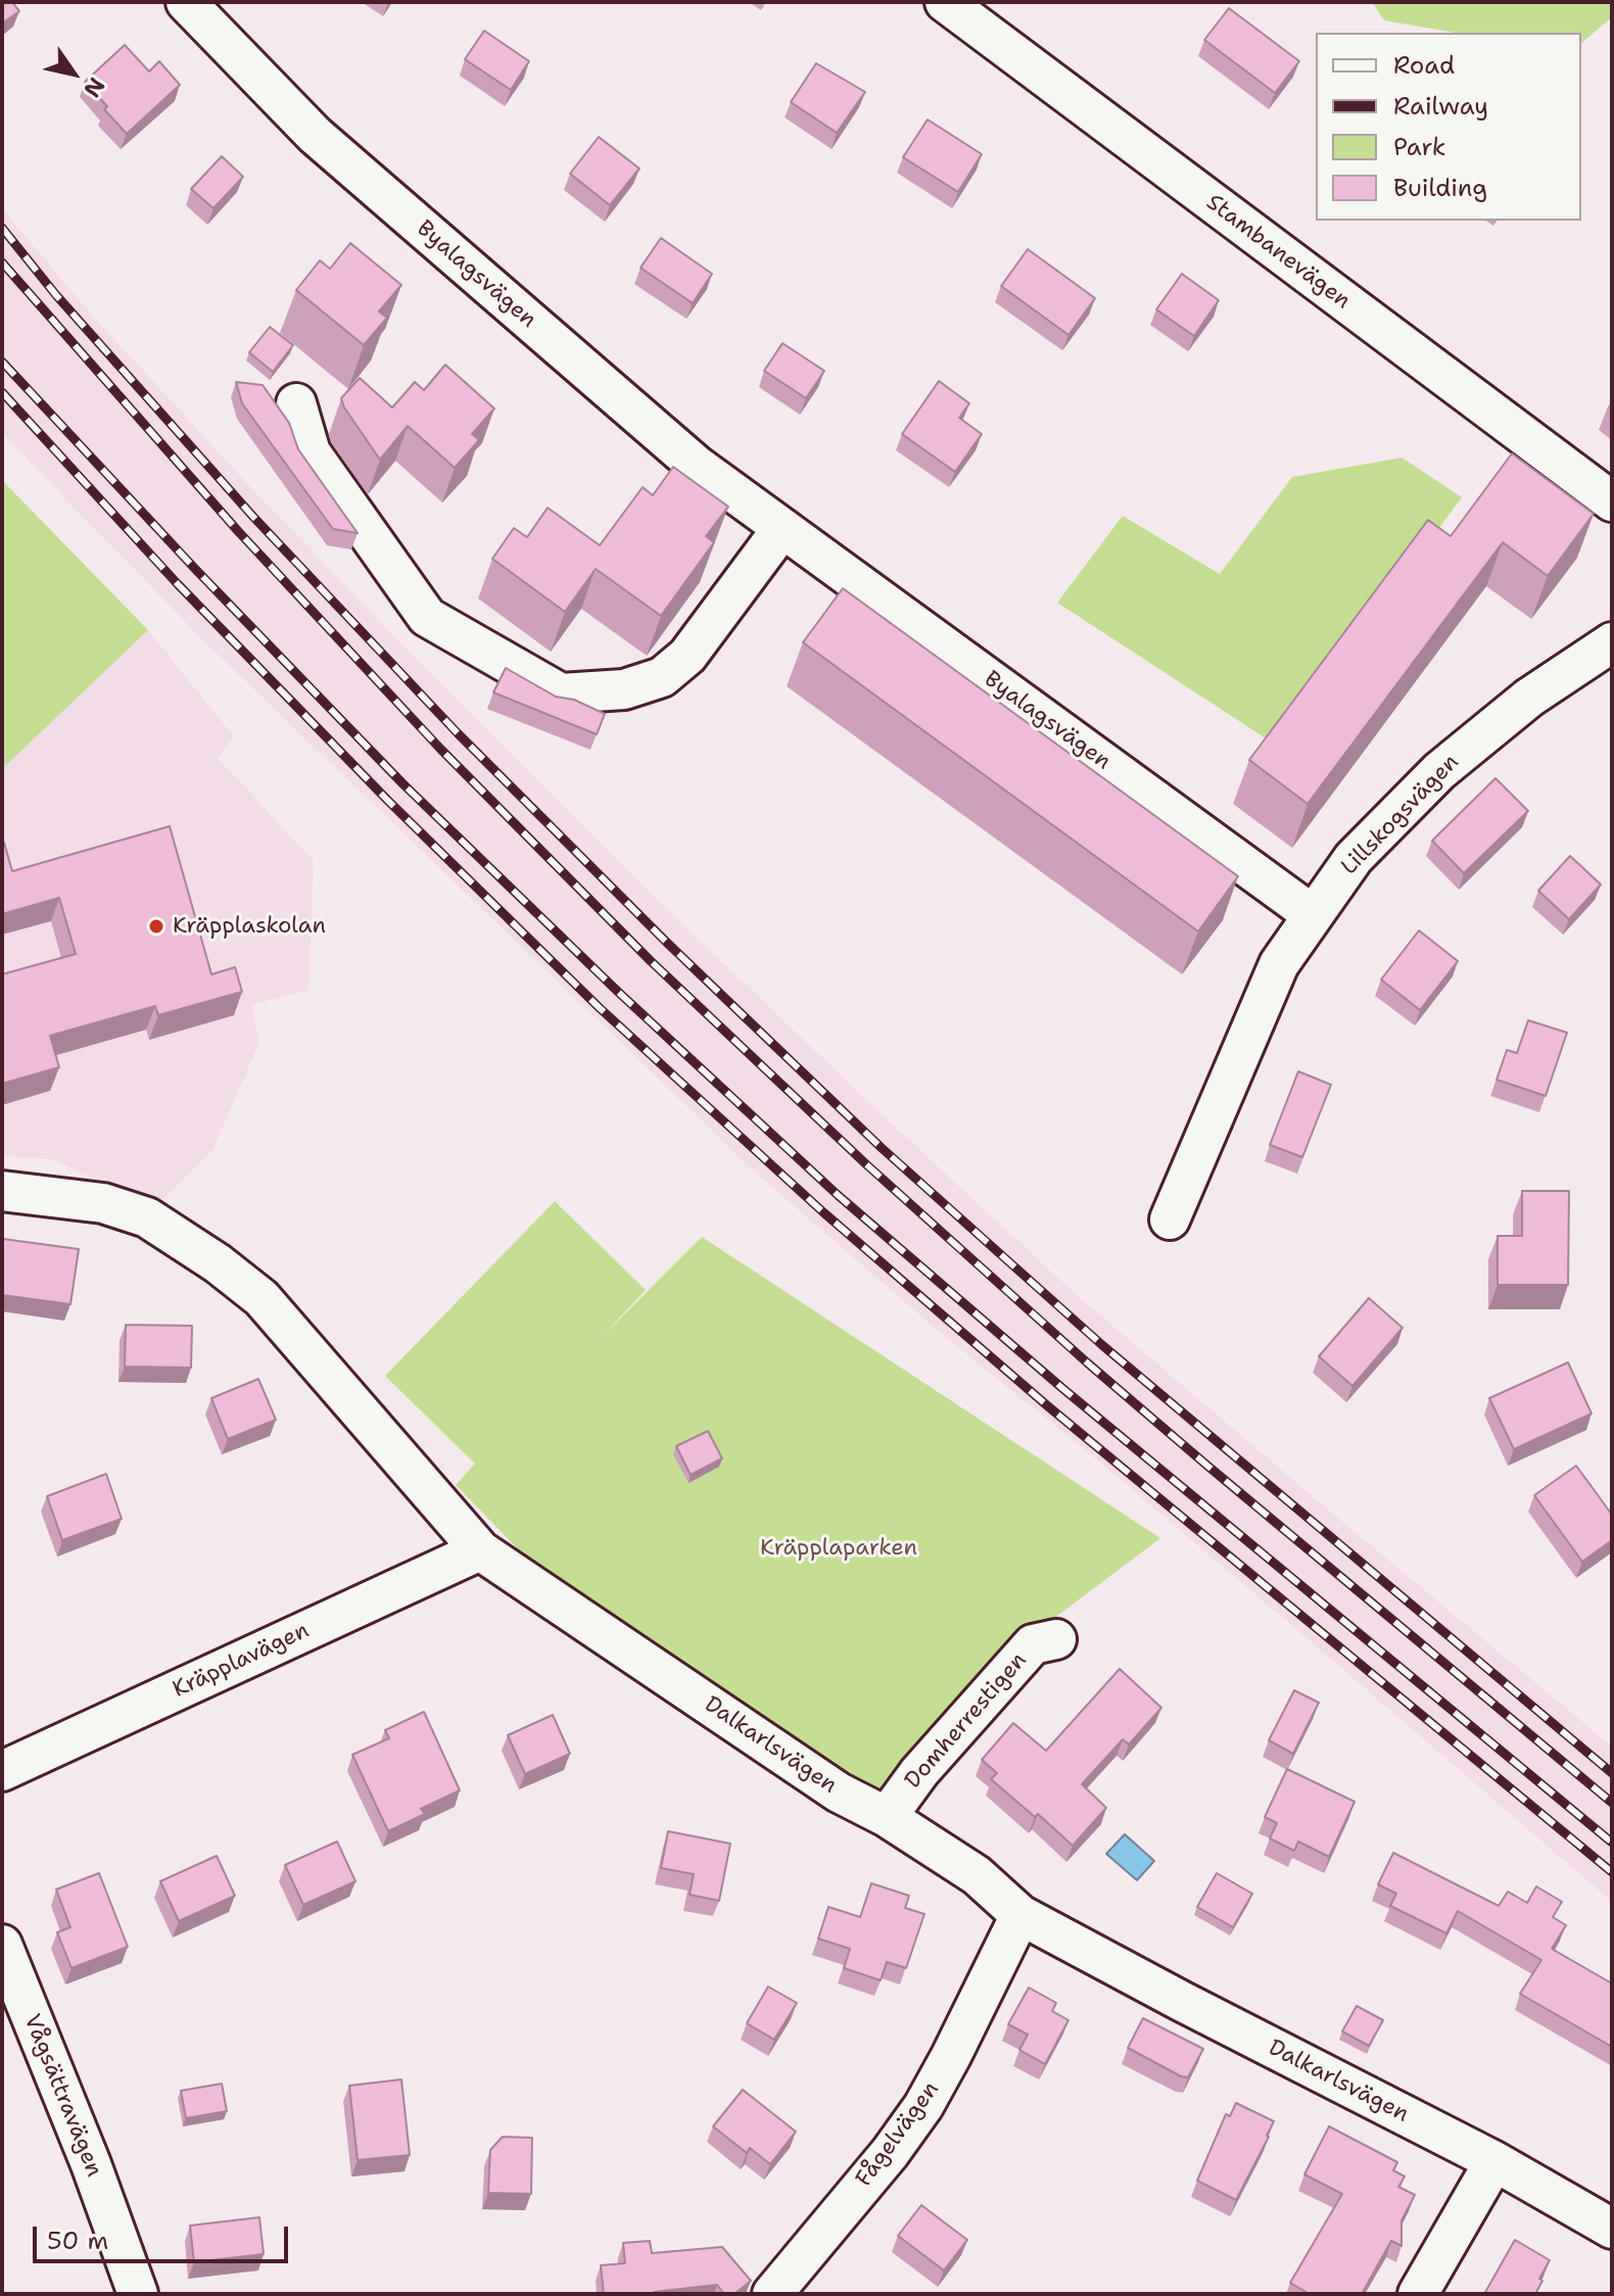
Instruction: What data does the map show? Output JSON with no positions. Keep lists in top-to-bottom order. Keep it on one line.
{"streets":{"street":["Stambanevägen","Byalagsvägen","Lillskogsvägen","Kräpplavägen","Domherrestigen","Dalkarlsvägen","Vågsättravägen","Fågelvägen"]},"crossings":[["Byalagsvägen","Lillskogsvägen"],["Kräpplavägen","Dalkarlsvägen"],["Domherrestigen","Dalkarlsvägen"],["Dalkarlsvägen","Fågelvägen"]],"parks":["Kräpplaparken"],"places":["Kräpplaskolan"],"legend":["Road","Railway","Park","Building"],"scale_bar":"50 m","north":"bottom right"}
